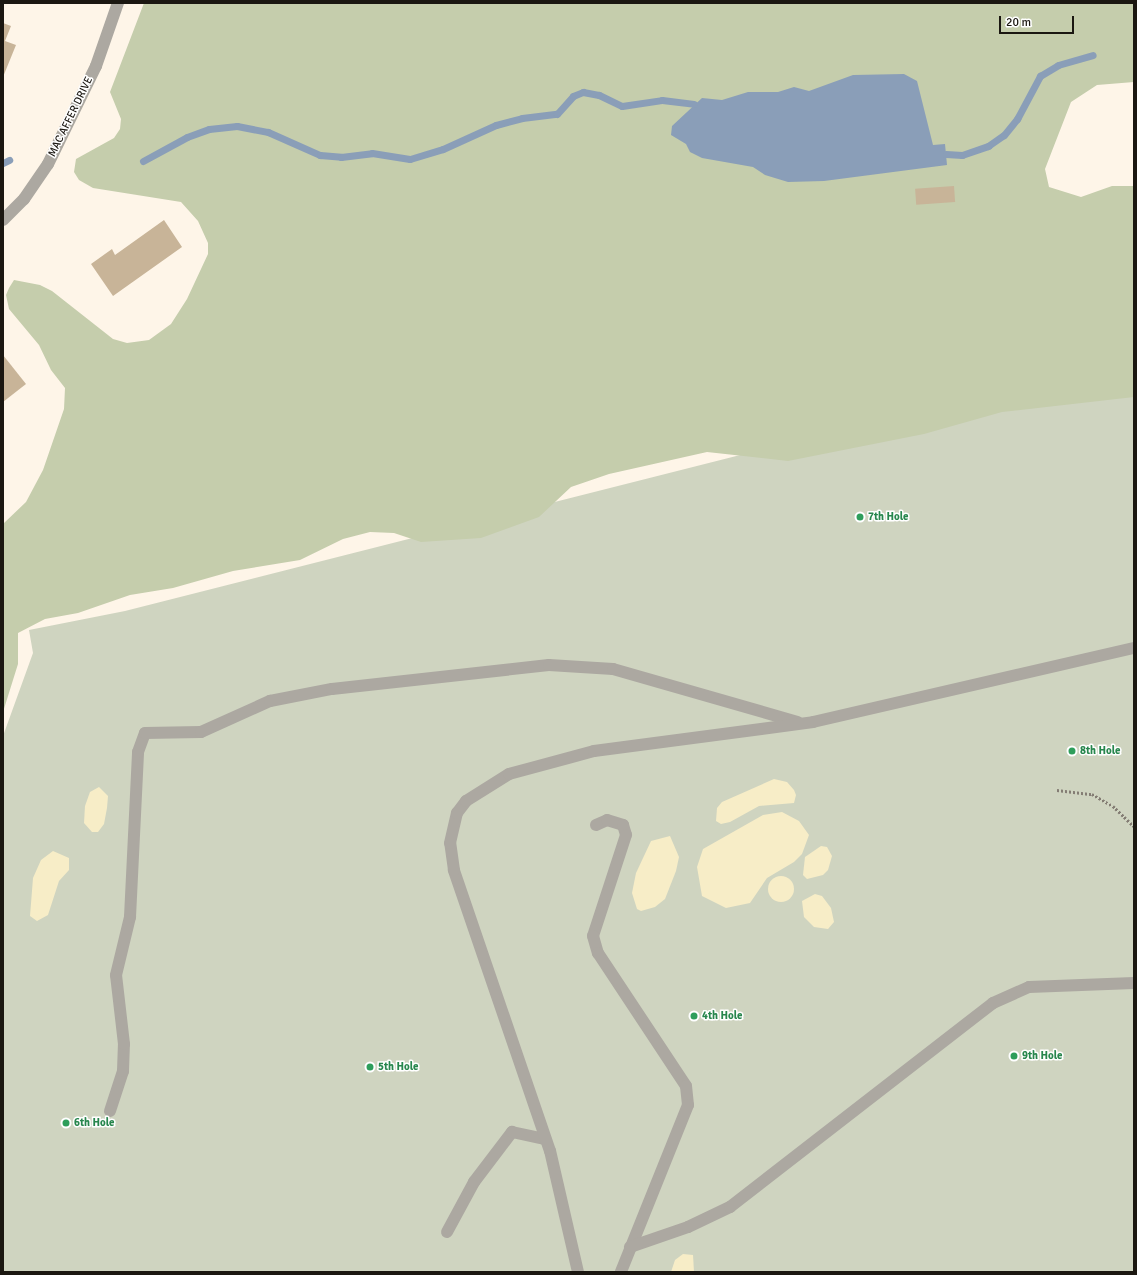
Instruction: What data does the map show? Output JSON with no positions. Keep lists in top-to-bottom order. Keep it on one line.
{"streets":{"street":["MAC AFFER DRIVE"]},"places":["7th Hole","8th Hole","4th Hole","9th Hole","5th Hole","6th Hole"],"scale_bar":"20 m"}
